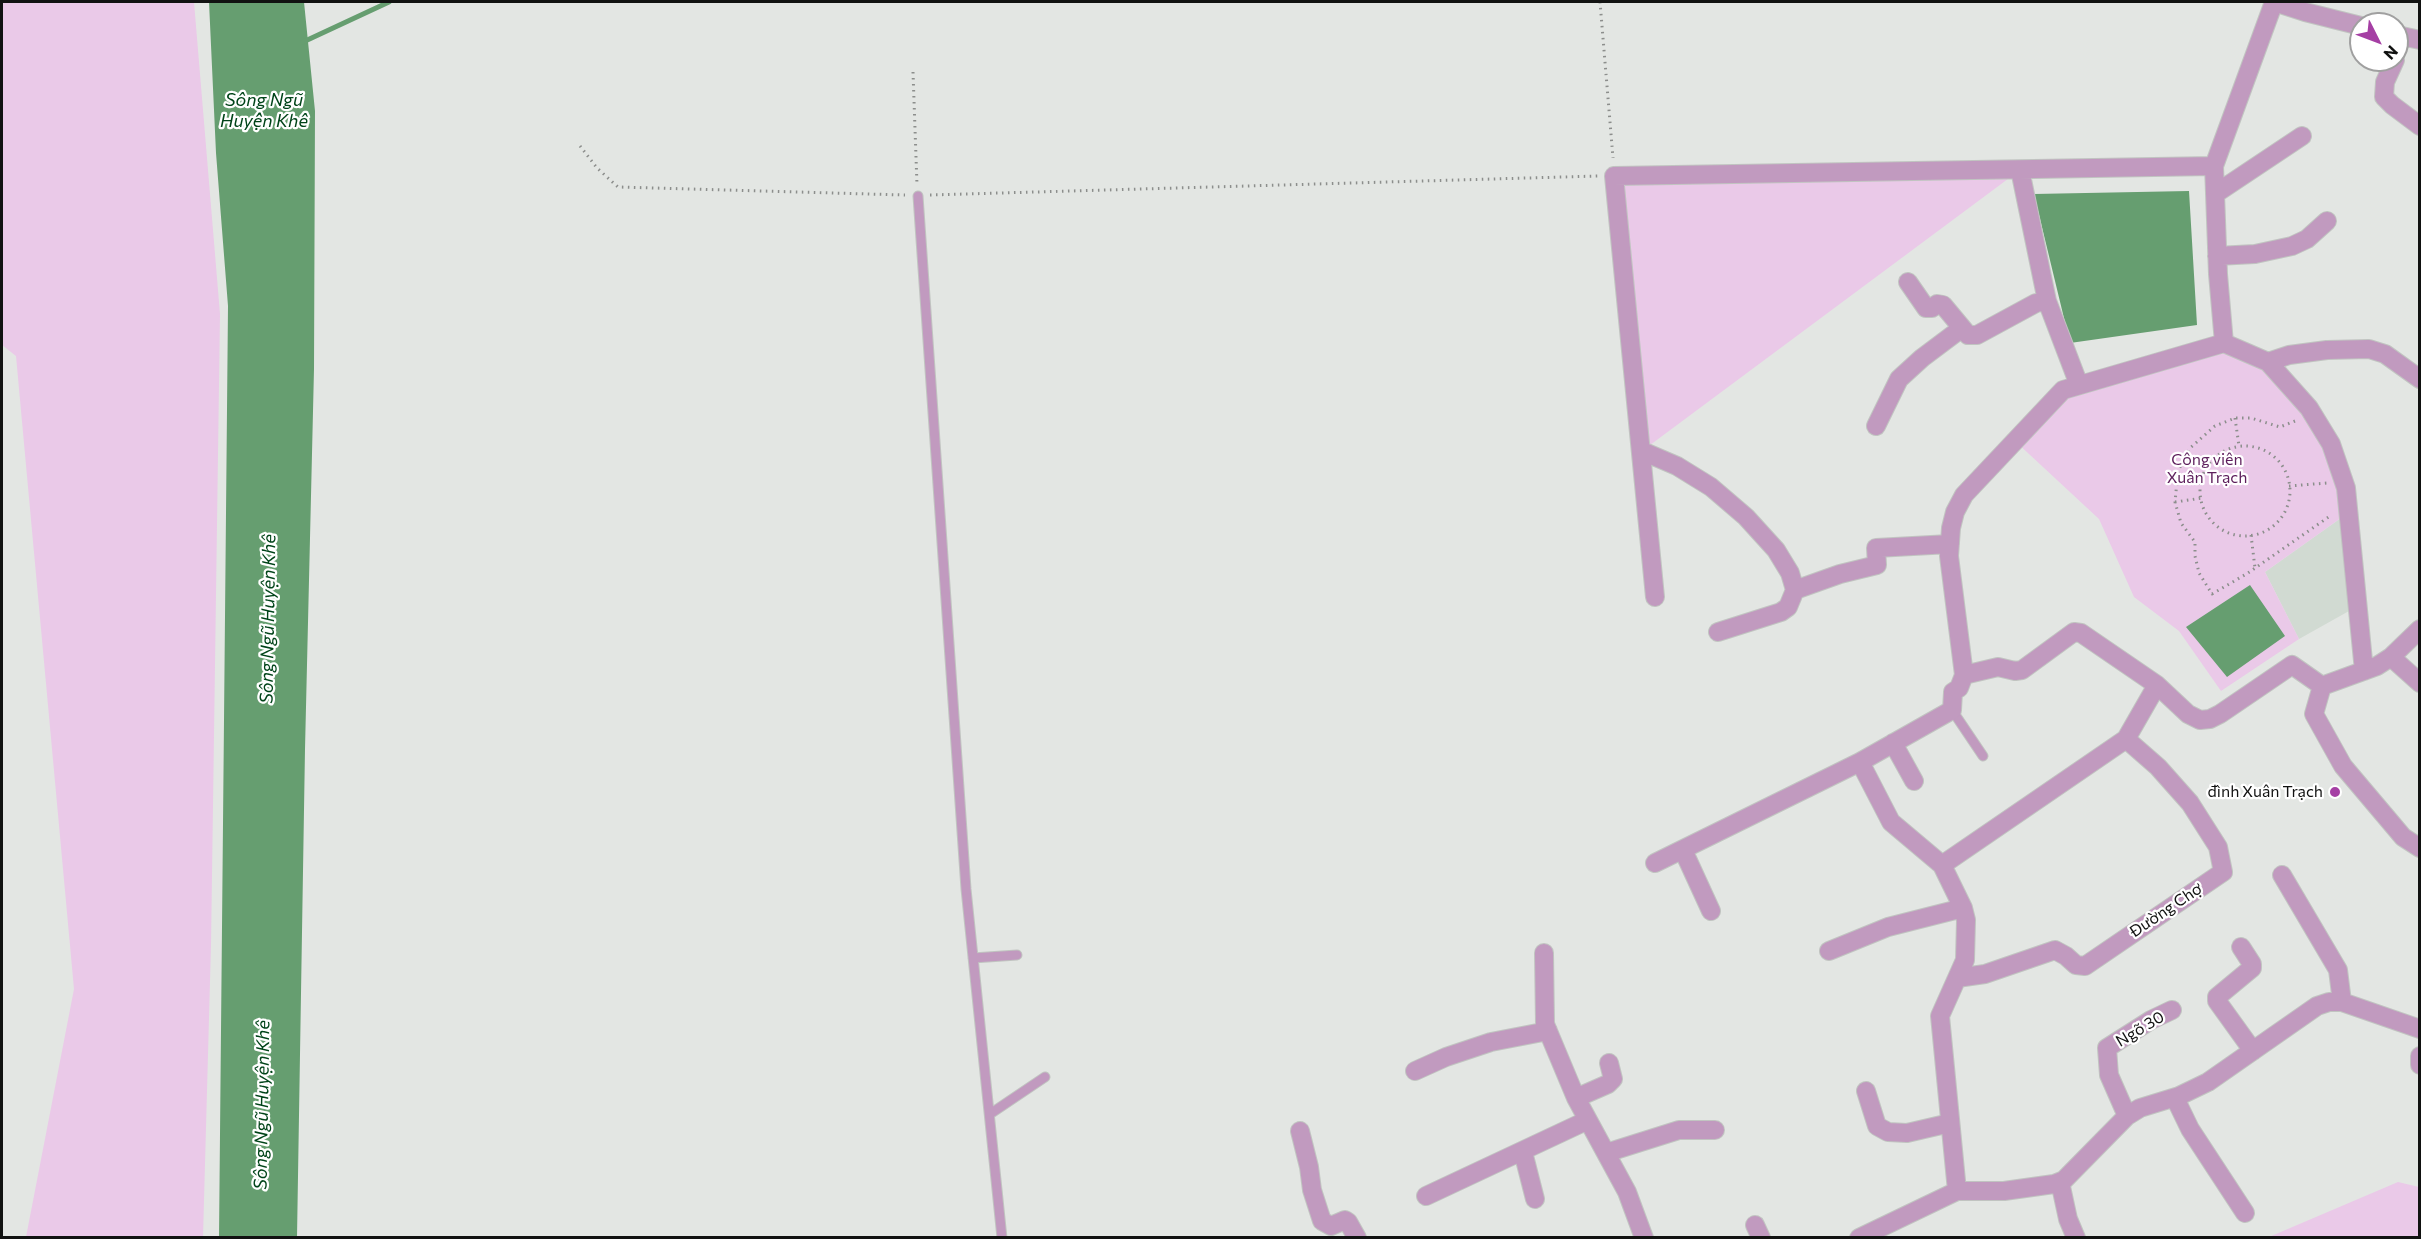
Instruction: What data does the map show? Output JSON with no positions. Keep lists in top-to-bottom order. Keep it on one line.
{"streets":{"street":["Đường Chợ","Ngõ 30"]},"water":["Sông Ngũ Huyện Khê"],"parks":["Công viên Xuân Trạch"],"places":["đình Xuân Trạch"],"north":"bottom right"}
